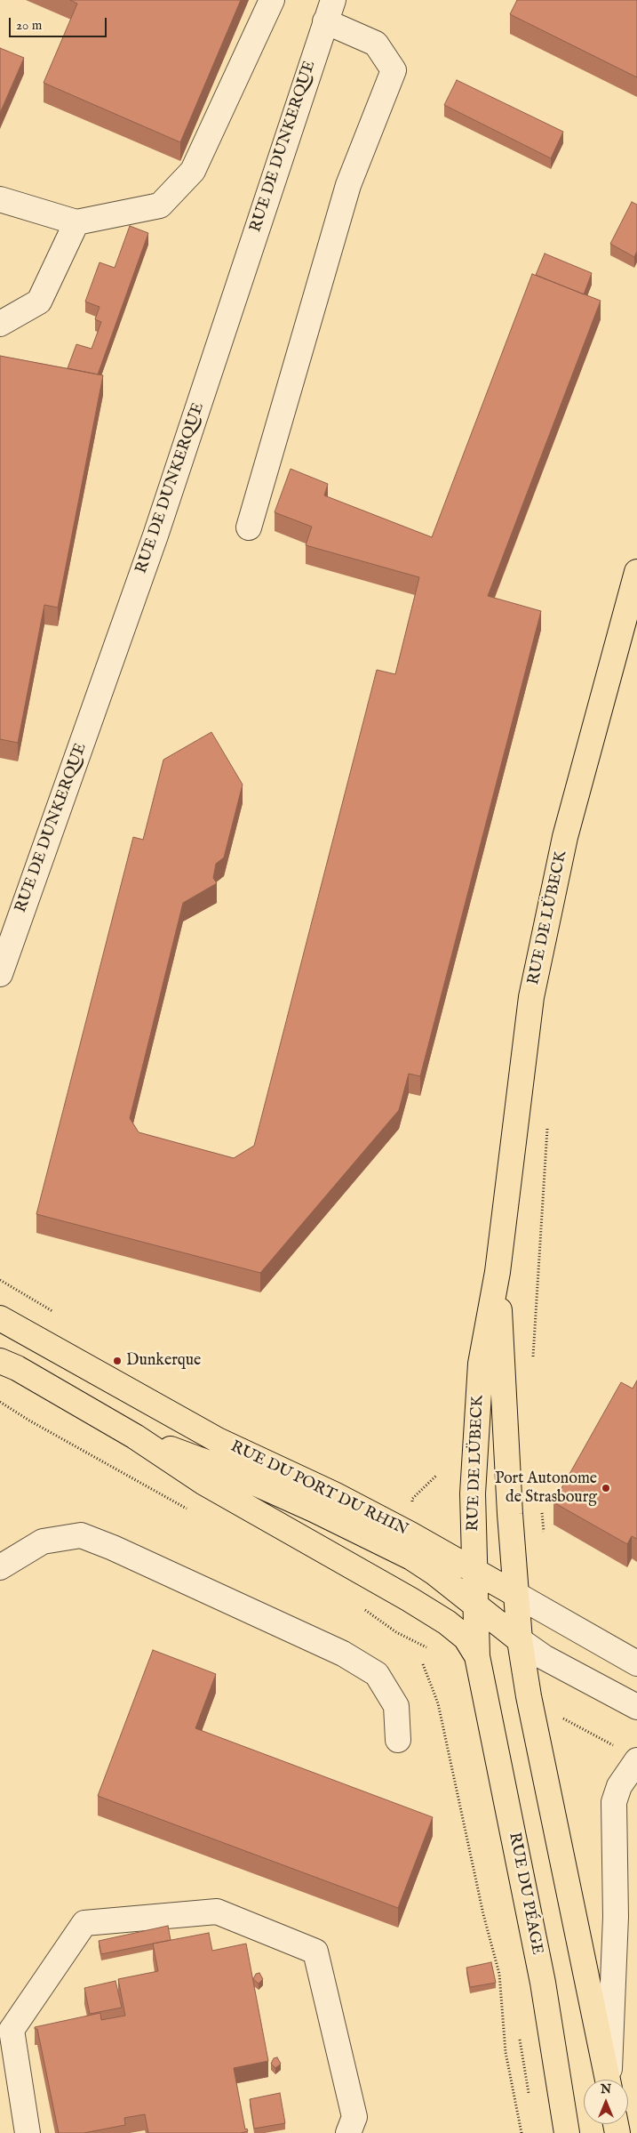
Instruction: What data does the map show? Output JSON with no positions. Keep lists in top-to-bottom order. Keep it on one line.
{"streets":{"main road":["RUE DE LÜBECK","RUE DU PORT DU RHIN","RUE DU PÉAGE"],"street":["RUE DE DUNKERQUE"]},"crossings":[["RUE DE LÜBECK","RUE DU PORT DU RHIN"],["RUE DE LÜBECK","RUE DU PÉAGE"],["RUE DU PORT DU RHIN","RUE DU PÉAGE"]],"places":["Dunkerque","Port Autonome de Strasbourg"],"scale_bar":"20 m","north":"top"}
